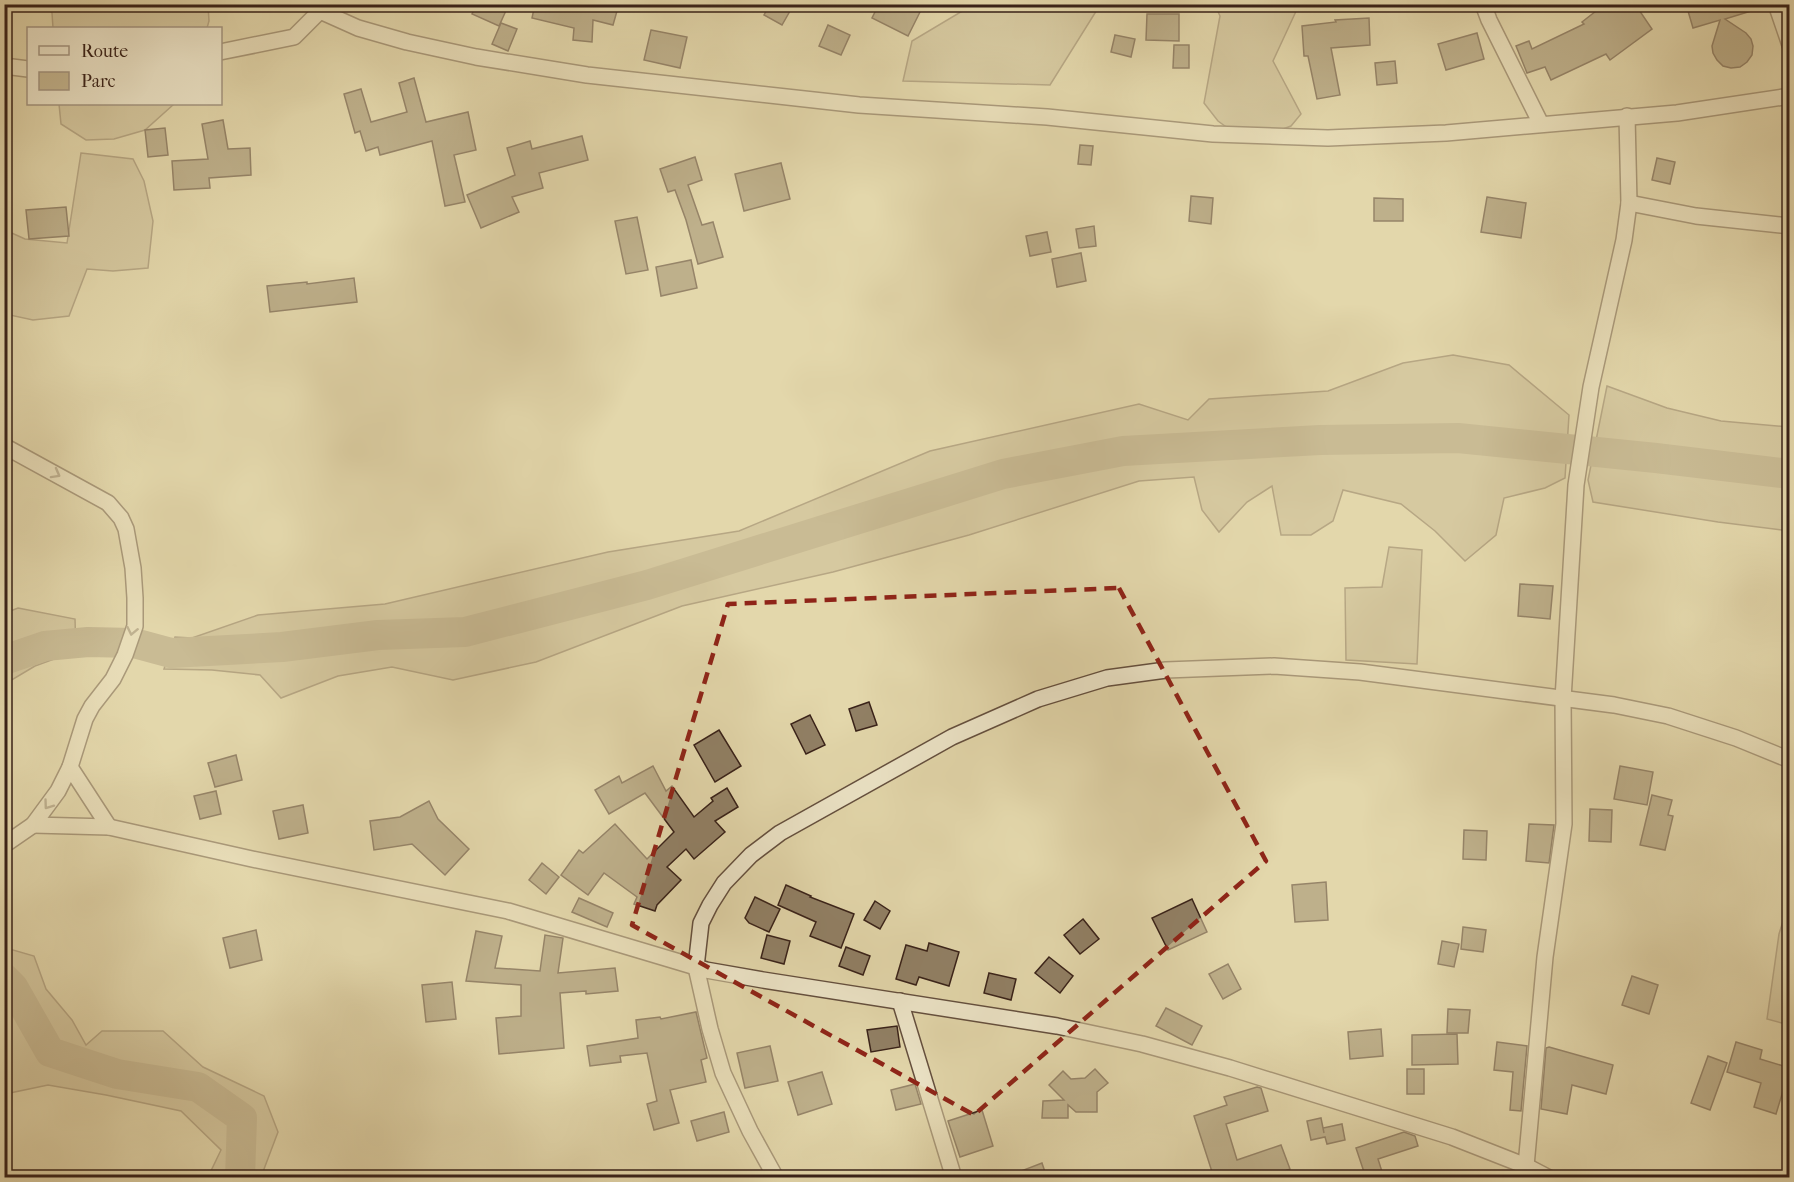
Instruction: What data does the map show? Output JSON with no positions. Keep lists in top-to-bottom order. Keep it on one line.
{"legend":["Route","Parc"]}
